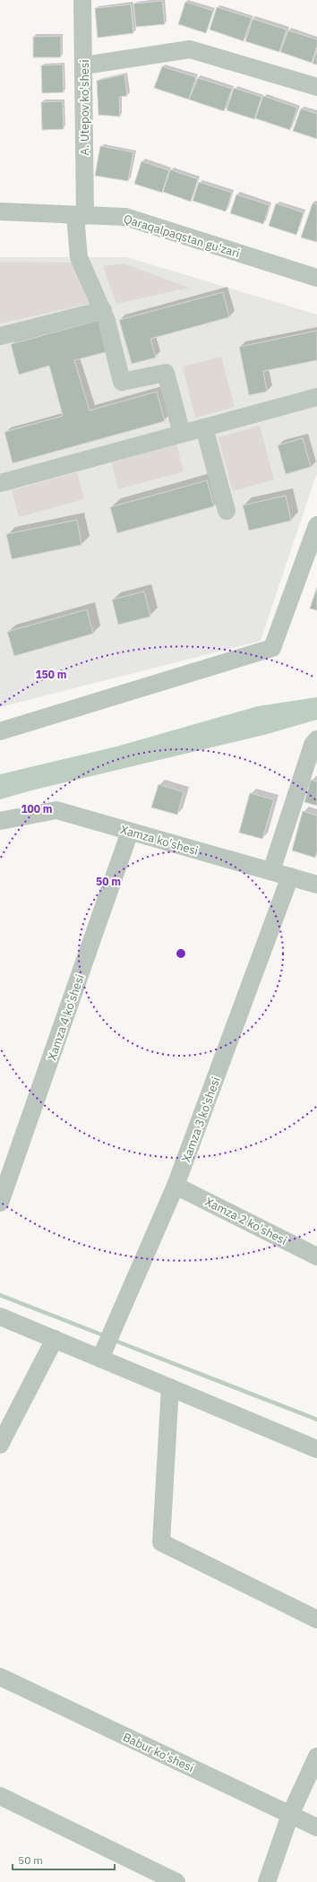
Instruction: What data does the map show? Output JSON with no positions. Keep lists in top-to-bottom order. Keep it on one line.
{"streets":{"street":["A. Utepov ko'shesi","Qaraqalpaqstan gu'zari","Xamza ko'shesi","Xamza 4 ko'shesi","Xamza 3 ko'shesi","Xamza 2 ko'shesi","Babur ko'shesi"]},"crossings":[["A. Utepov ko'shesi","Qaraqalpaqstan gu'zari"],["Xamza ko'shesi","Xamza 4 ko'shesi"],["Xamza ko'shesi","Xamza 3 ko'shesi"],["Xamza 3 ko'shesi","Xamza 2 ko'shesi"]],"scale_bar":"50 m","rings":["150 m","100 m","50 m"]}
